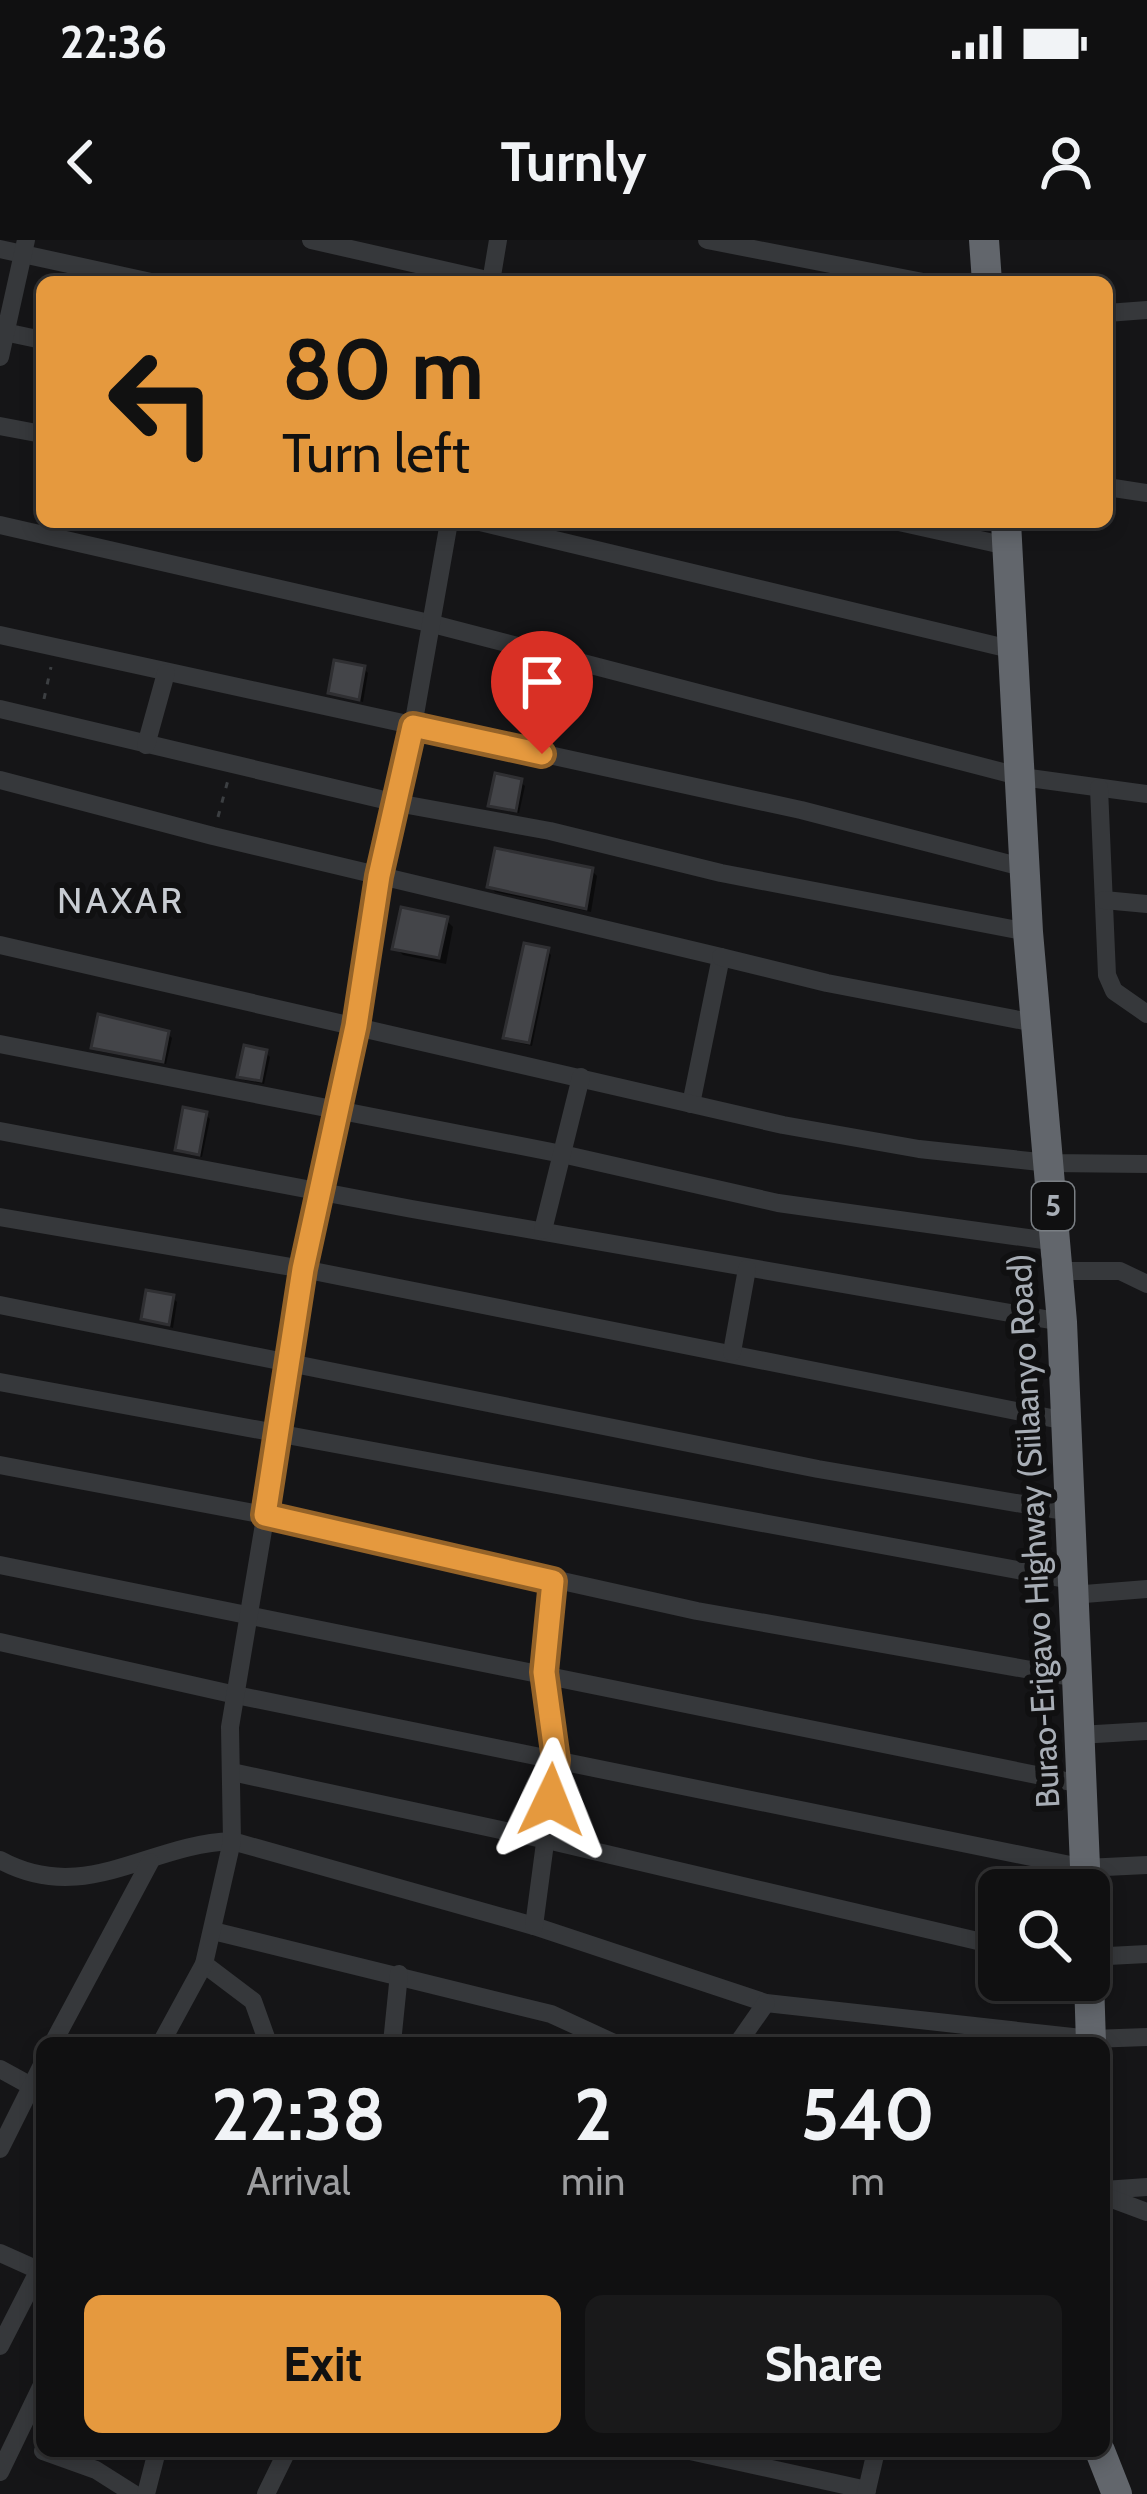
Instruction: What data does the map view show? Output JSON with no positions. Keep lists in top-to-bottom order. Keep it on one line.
{"streets":{"highway":["5","Burao-Erigavo Highway (Siilaanyo Road)"]},"districts":["NAXAR"],"page":{"status":"22:36","header":"Turnly","turn":["80 m","Turn left"],"eta":["22:38","Arrival","2","min","540","m"],"buttons":["Exit","Share"]}}
